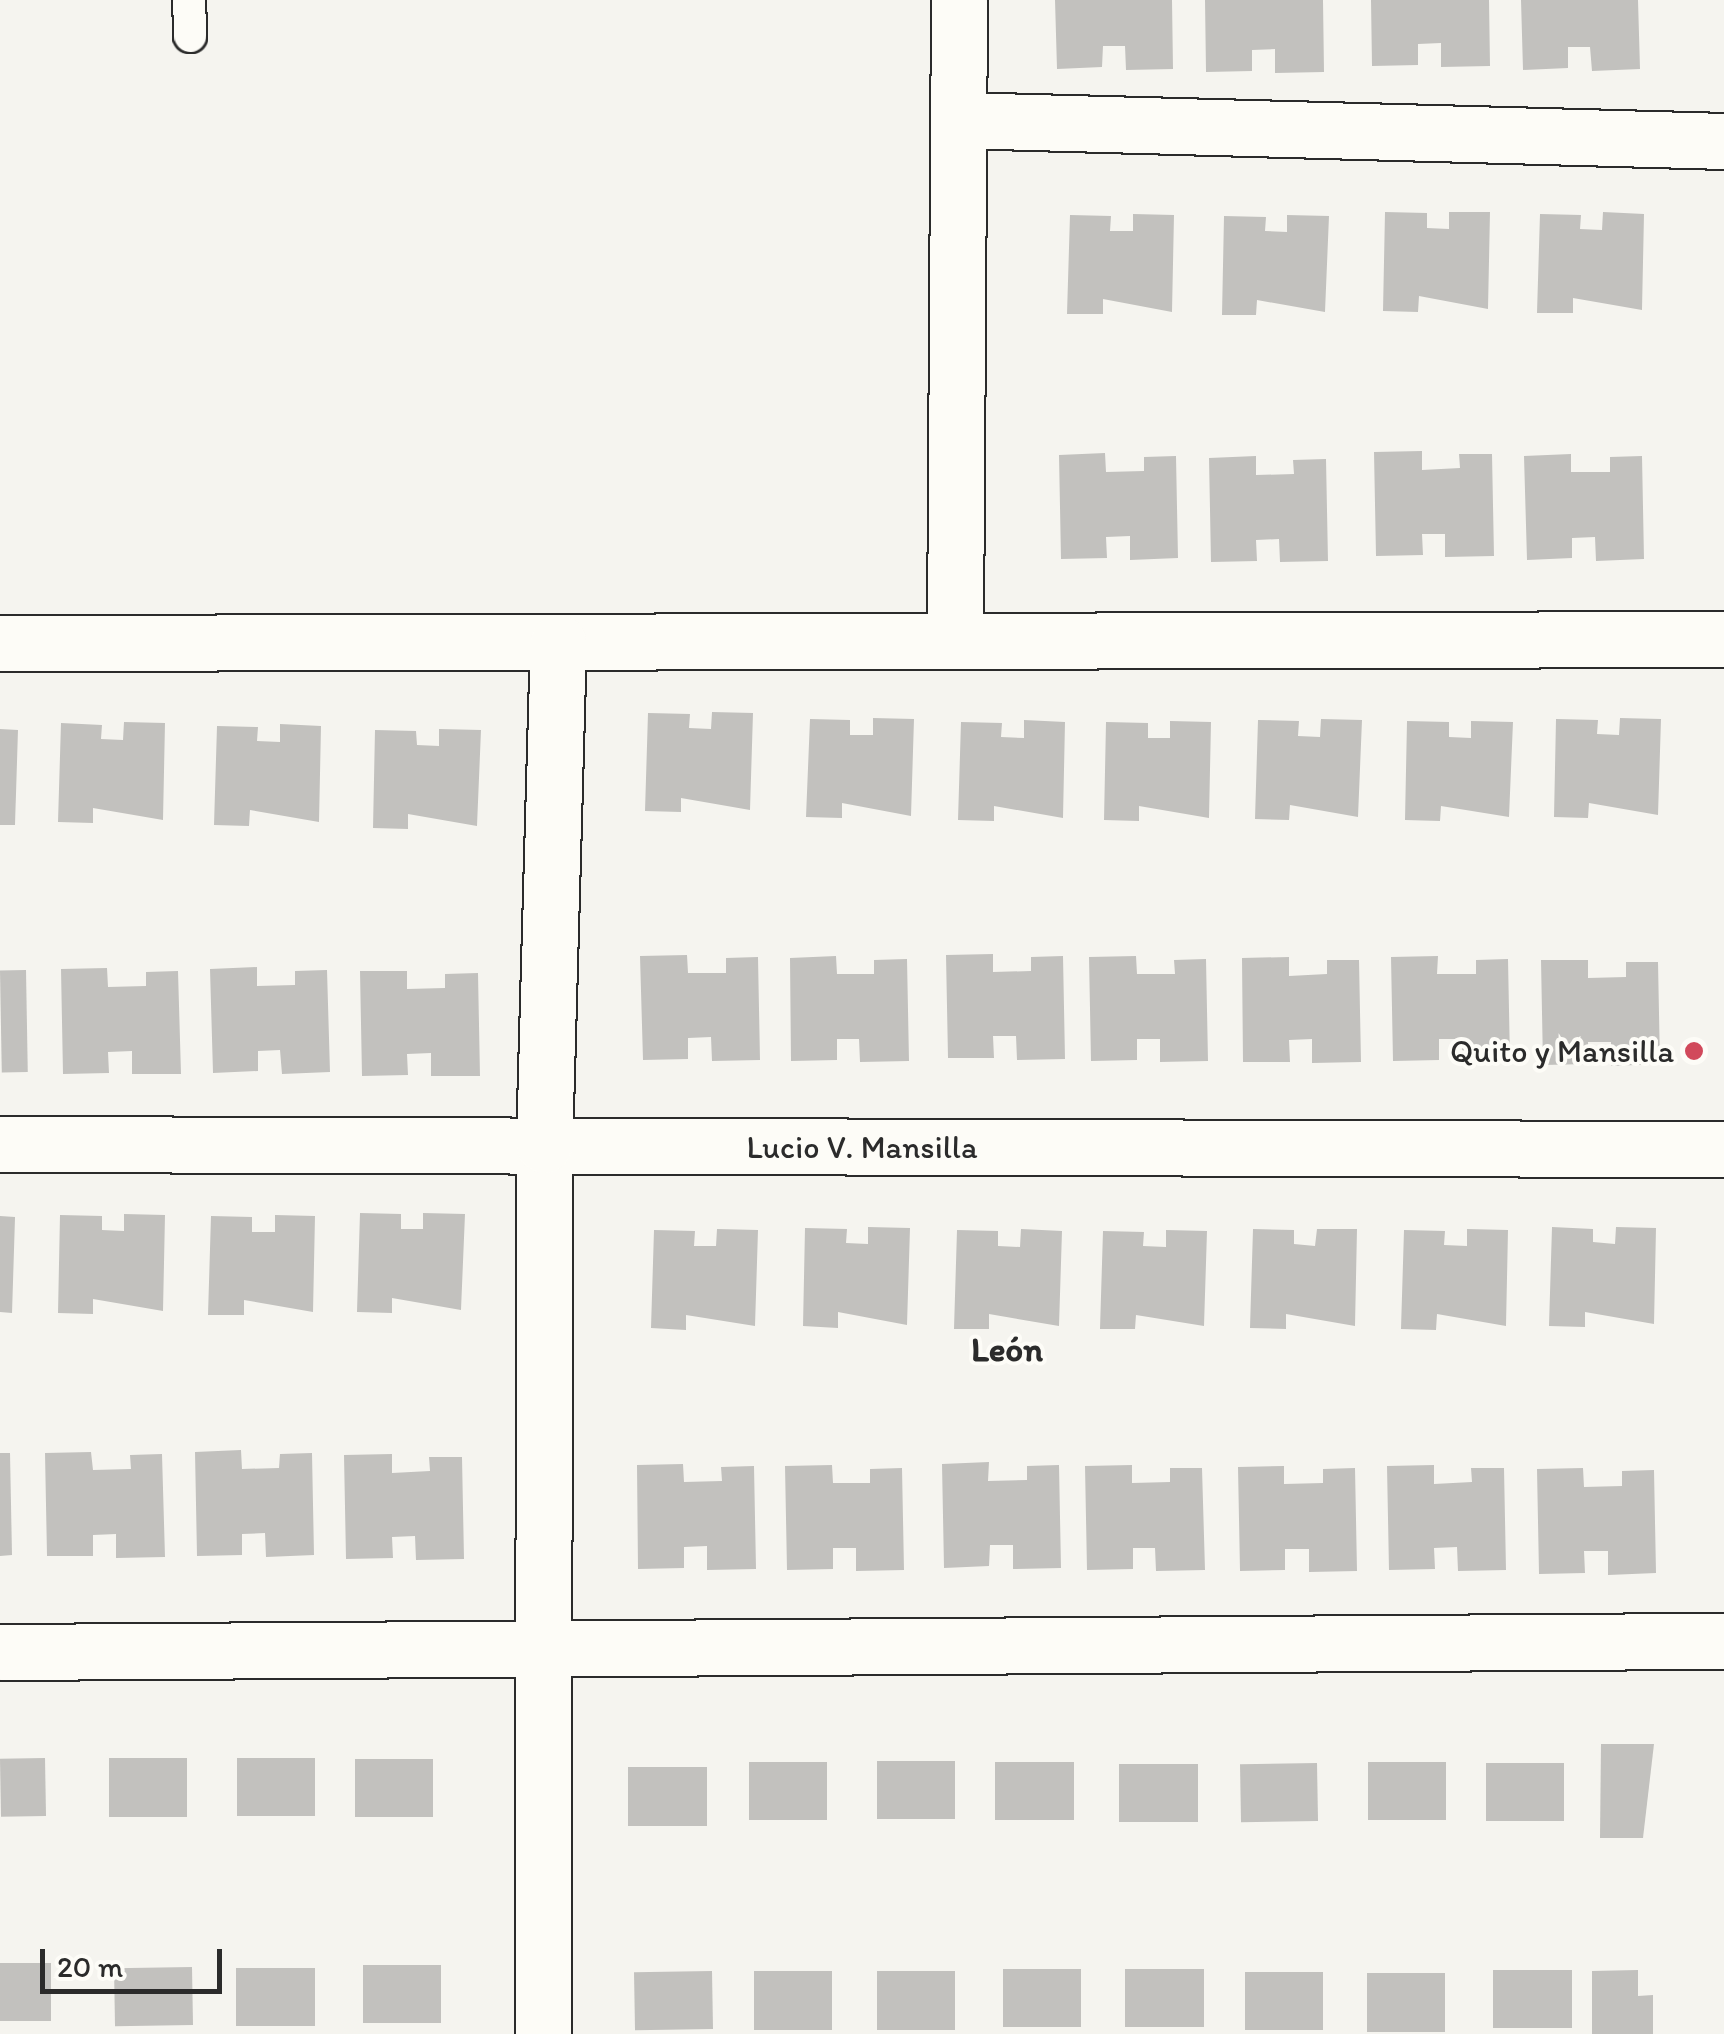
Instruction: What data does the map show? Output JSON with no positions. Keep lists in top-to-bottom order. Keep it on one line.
{"streets":{"street":["Lucio V. Mansilla"]},"districts":["León"],"places":["Quito y Mansilla"],"scale_bar":"20 m"}
